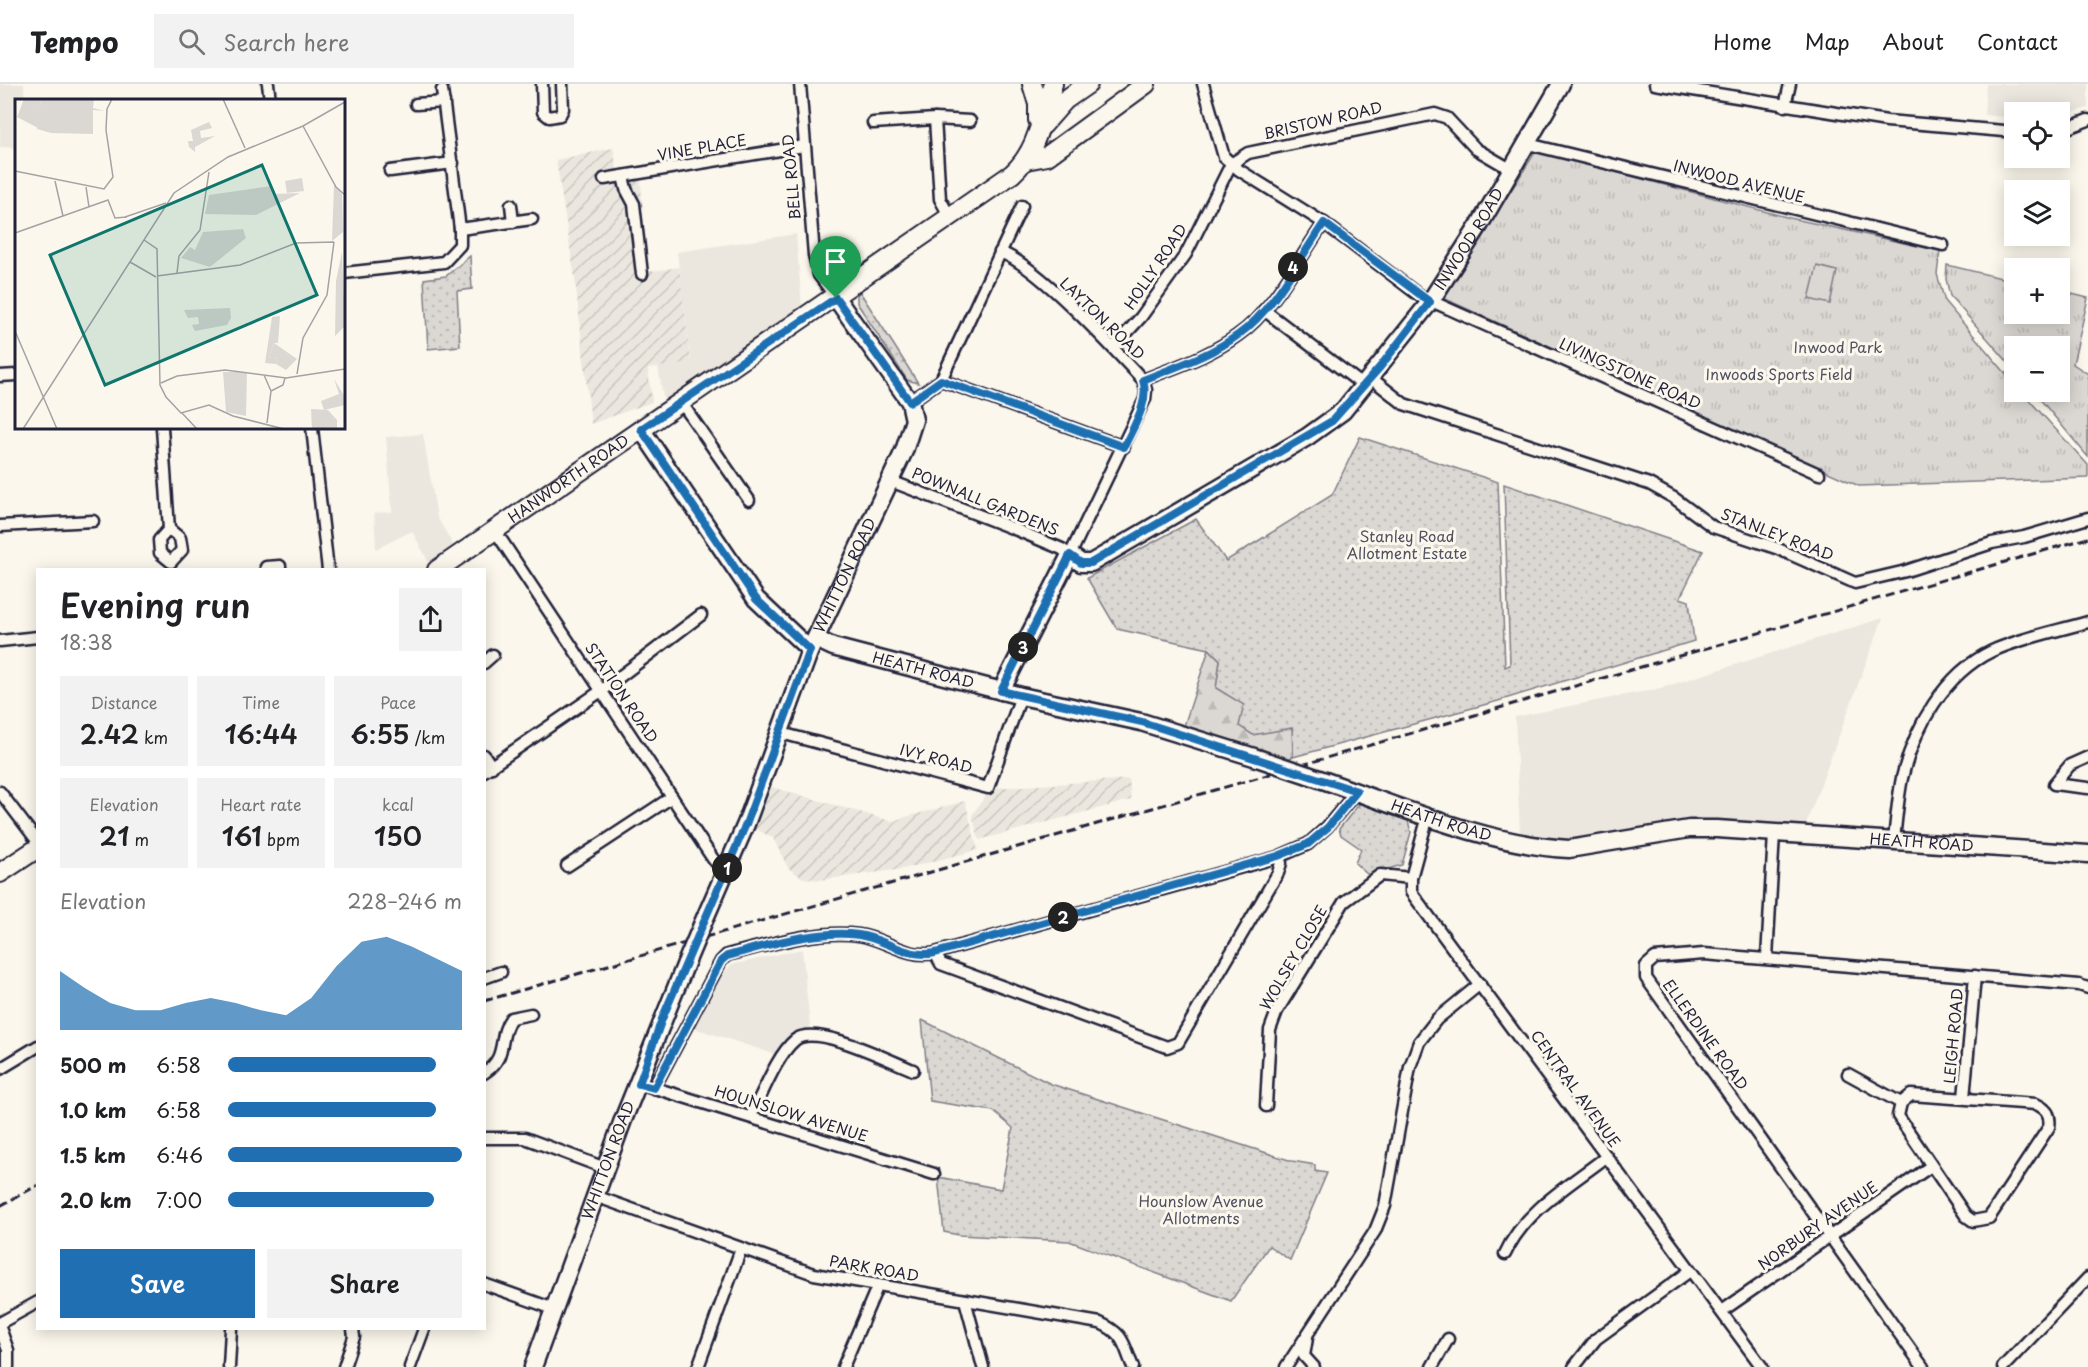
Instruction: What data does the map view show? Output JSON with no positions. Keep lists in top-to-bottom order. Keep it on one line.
{"streets":{"main road":["HANWORTH ROAD"],"street":["BRISTOW ROAD","VINE PLACE","BELL ROAD","INWOOD AVENUE","INWOOD ROAD","HOLLY ROAD","LAYTON ROAD","LIVINGSTONE ROAD","POWNALL GARDENS","STANLEY ROAD","WHITTON ROAD","HEATH ROAD","STATION ROAD","IVY ROAD","WOLSEY CLOSE","ELLERDINE ROAD","LEIGH ROAD","CENTRAL AVENUE","HOUNSLOW AVENUE","NORBURY AVENUE","PARK ROAD"]},"crossings":[["BRISTOW ROAD","INWOOD ROAD"],["BRISTOW ROAD","HOLLY ROAD"],["BRISTOW ROAD","LIVINGSTONE ROAD"],["VINE PLACE","BELL ROAD"],["BELL ROAD","HANWORTH ROAD"],["INWOOD AVENUE","INWOOD ROAD"],["INWOOD ROAD","LAYTON ROAD"],["INWOOD ROAD","LIVINGSTONE ROAD"],["INWOOD ROAD","POWNALL GARDENS"],["INWOOD ROAD","STANLEY ROAD"],["HOLLY ROAD","LAYTON ROAD"],["HOLLY ROAD","LIVINGSTONE ROAD"],["LAYTON ROAD","POWNALL GARDENS"],["HANWORTH ROAD","STATION ROAD"],["POWNALL GARDENS","WHITTON ROAD"],["WHITTON ROAD","HEATH ROAD"],["WHITTON ROAD","STATION ROAD"],["WHITTON ROAD","IVY ROAD"],["WHITTON ROAD","HOUNSLOW AVENUE"],["WHITTON ROAD","PARK ROAD"],["HEATH ROAD","IVY ROAD"],["WOLSEY CLOSE","CENTRAL AVENUE"],["ELLERDINE ROAD","LEIGH ROAD"],["ELLERDINE ROAD","NORBURY AVENUE"],["CENTRAL AVENUE","NORBURY AVENUE"]],"parks":["Inwood Park","Inwoods Sports Field","Stanley Road Allotment Estate","Hounslow Avenue Allotments"],"page":{"header":"Tempo","search":"Search here","nav":["Home","Map","About","Contact"],"map_buttons":["+","−"],"pins":["4","3","1","2"],"heading":["Evening run","18:38"],"stats":[["Distance","2.42 km"],["Time","16:44"],["Pace","6:55 /km"],["Elevation","21 m"],["Heart rate","161 bpm"],["kcal","150"]],"chart":["Elevation","228–246 m"],"list":[{"name":"500 m","note":"6:58"},{"name":"1.0 km","note":"6:58"},{"name":"1.5 km","note":"6:46"},{"name":"2.0 km","note":"7:00"}],"buttons":["Save","Share"]}}
